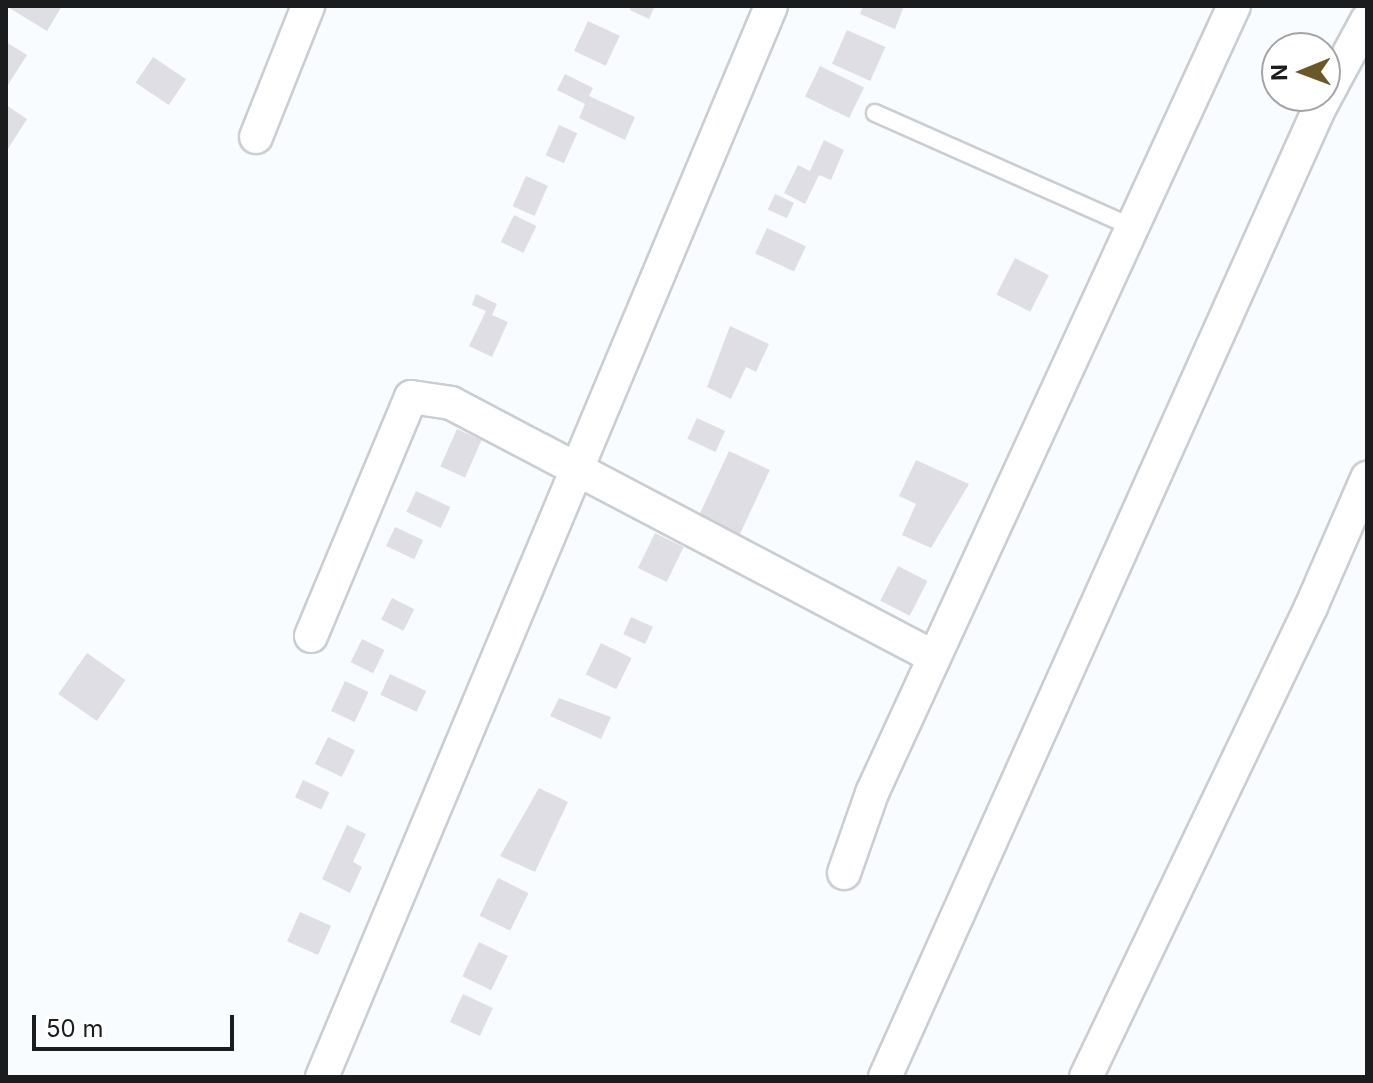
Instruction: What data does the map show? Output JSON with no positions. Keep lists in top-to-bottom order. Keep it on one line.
{"scale_bar":"50 m","north":"left"}
